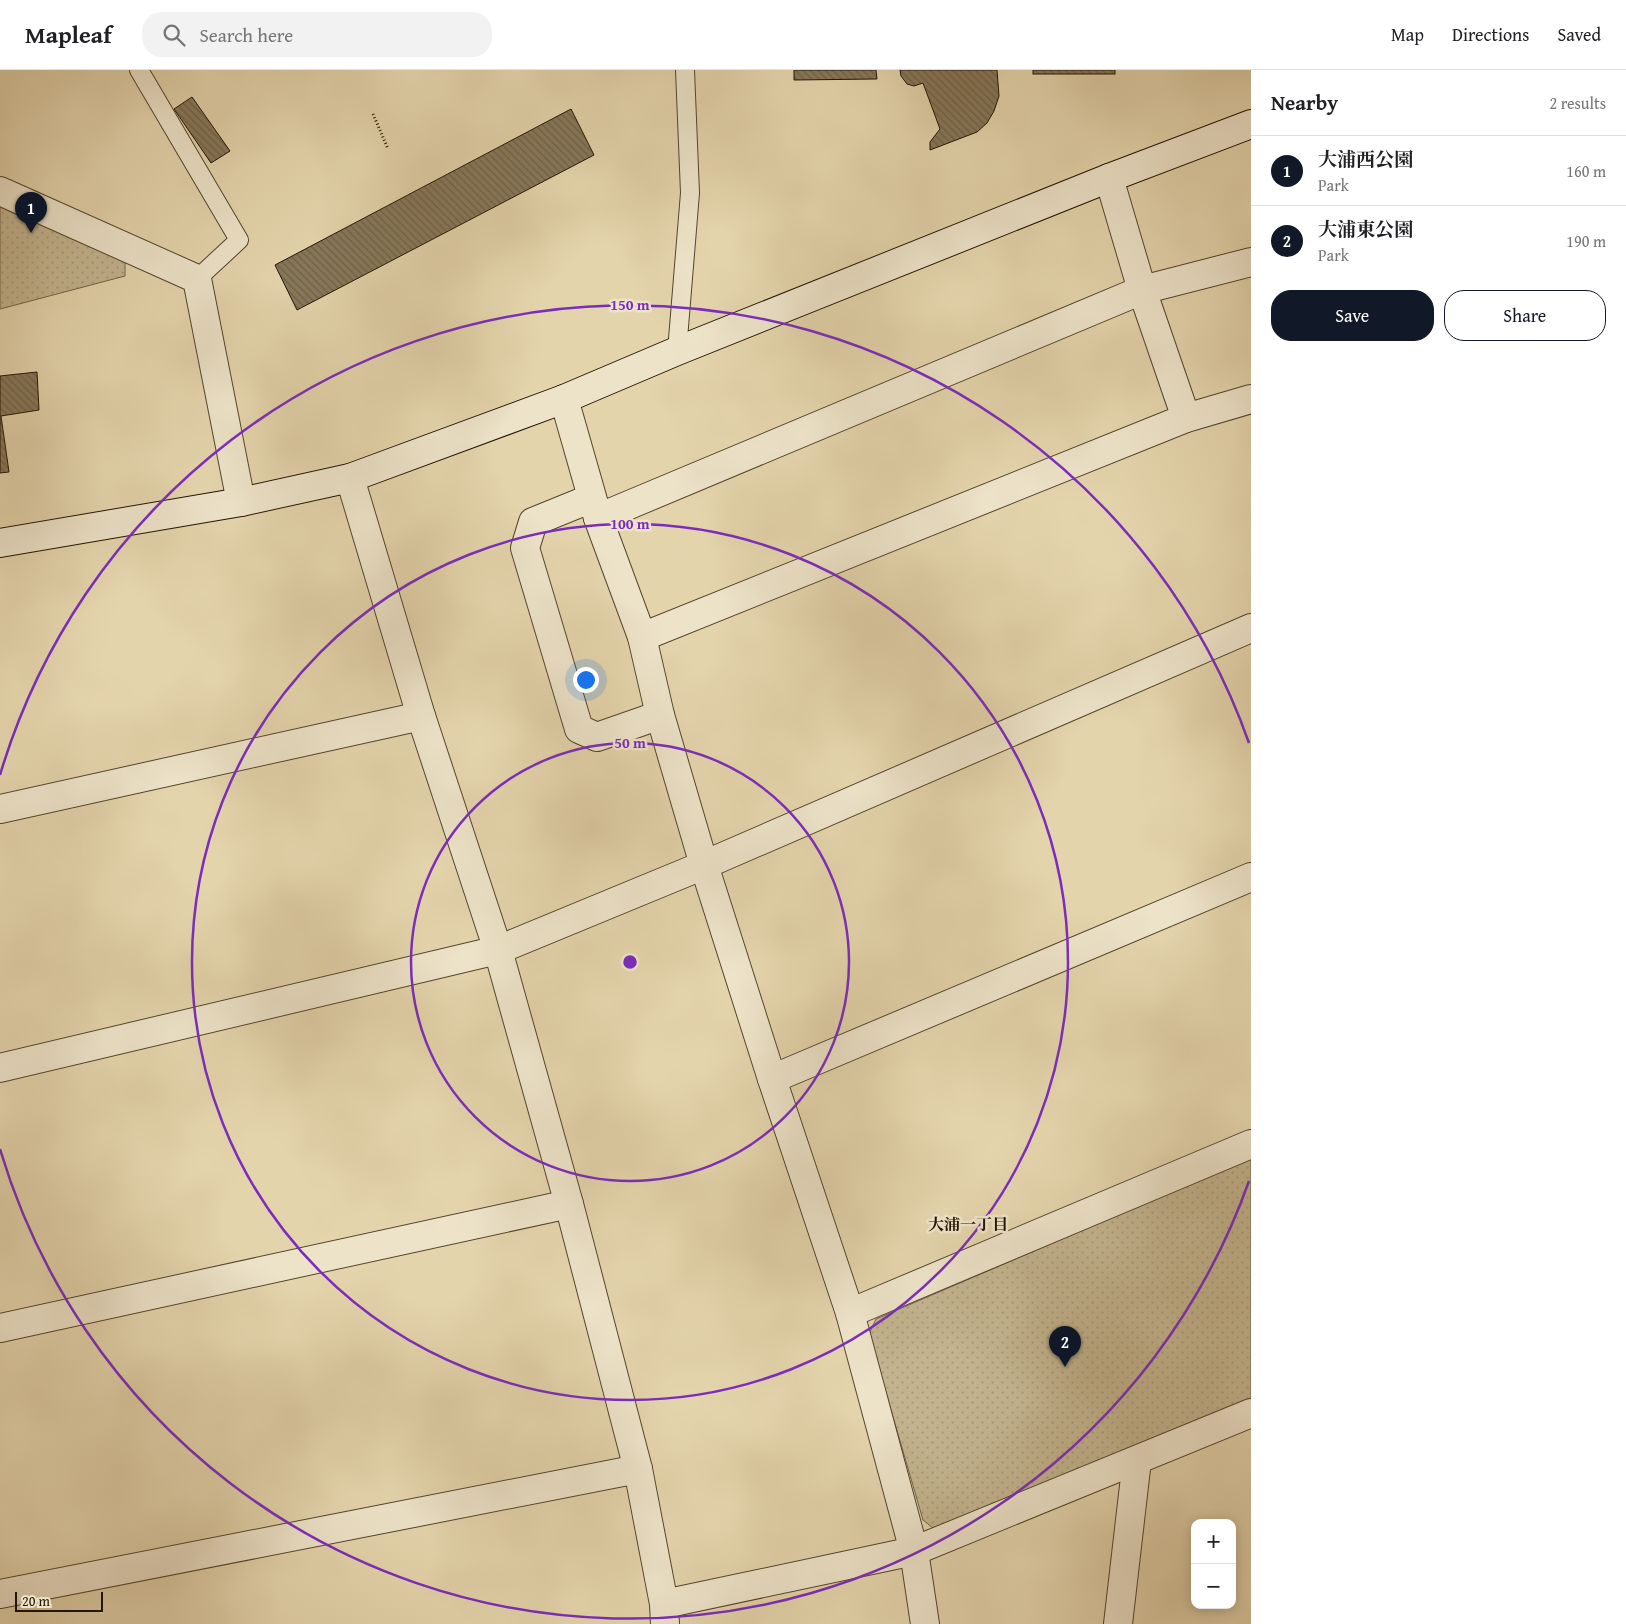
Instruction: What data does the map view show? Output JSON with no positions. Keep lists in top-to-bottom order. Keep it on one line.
{"districts":["大浦一丁目"],"scale_bar":"20 m","page":{"header":"Mapleaf","search":"Search here","nav":["Map","Directions","Saved"],"heading":["Nearby","2 results"],"list":[{"mark":"1","name":"大浦西公園","note":"Park","value":"160 m"},{"mark":"2","name":"大浦東公園","note":"Park","value":"190 m"}],"pins":["1","2"],"buttons":["Save","Share"],"map_buttons":["+","−"],"scale":"20 m"},"rings":["150 m","100 m","50 m"]}
